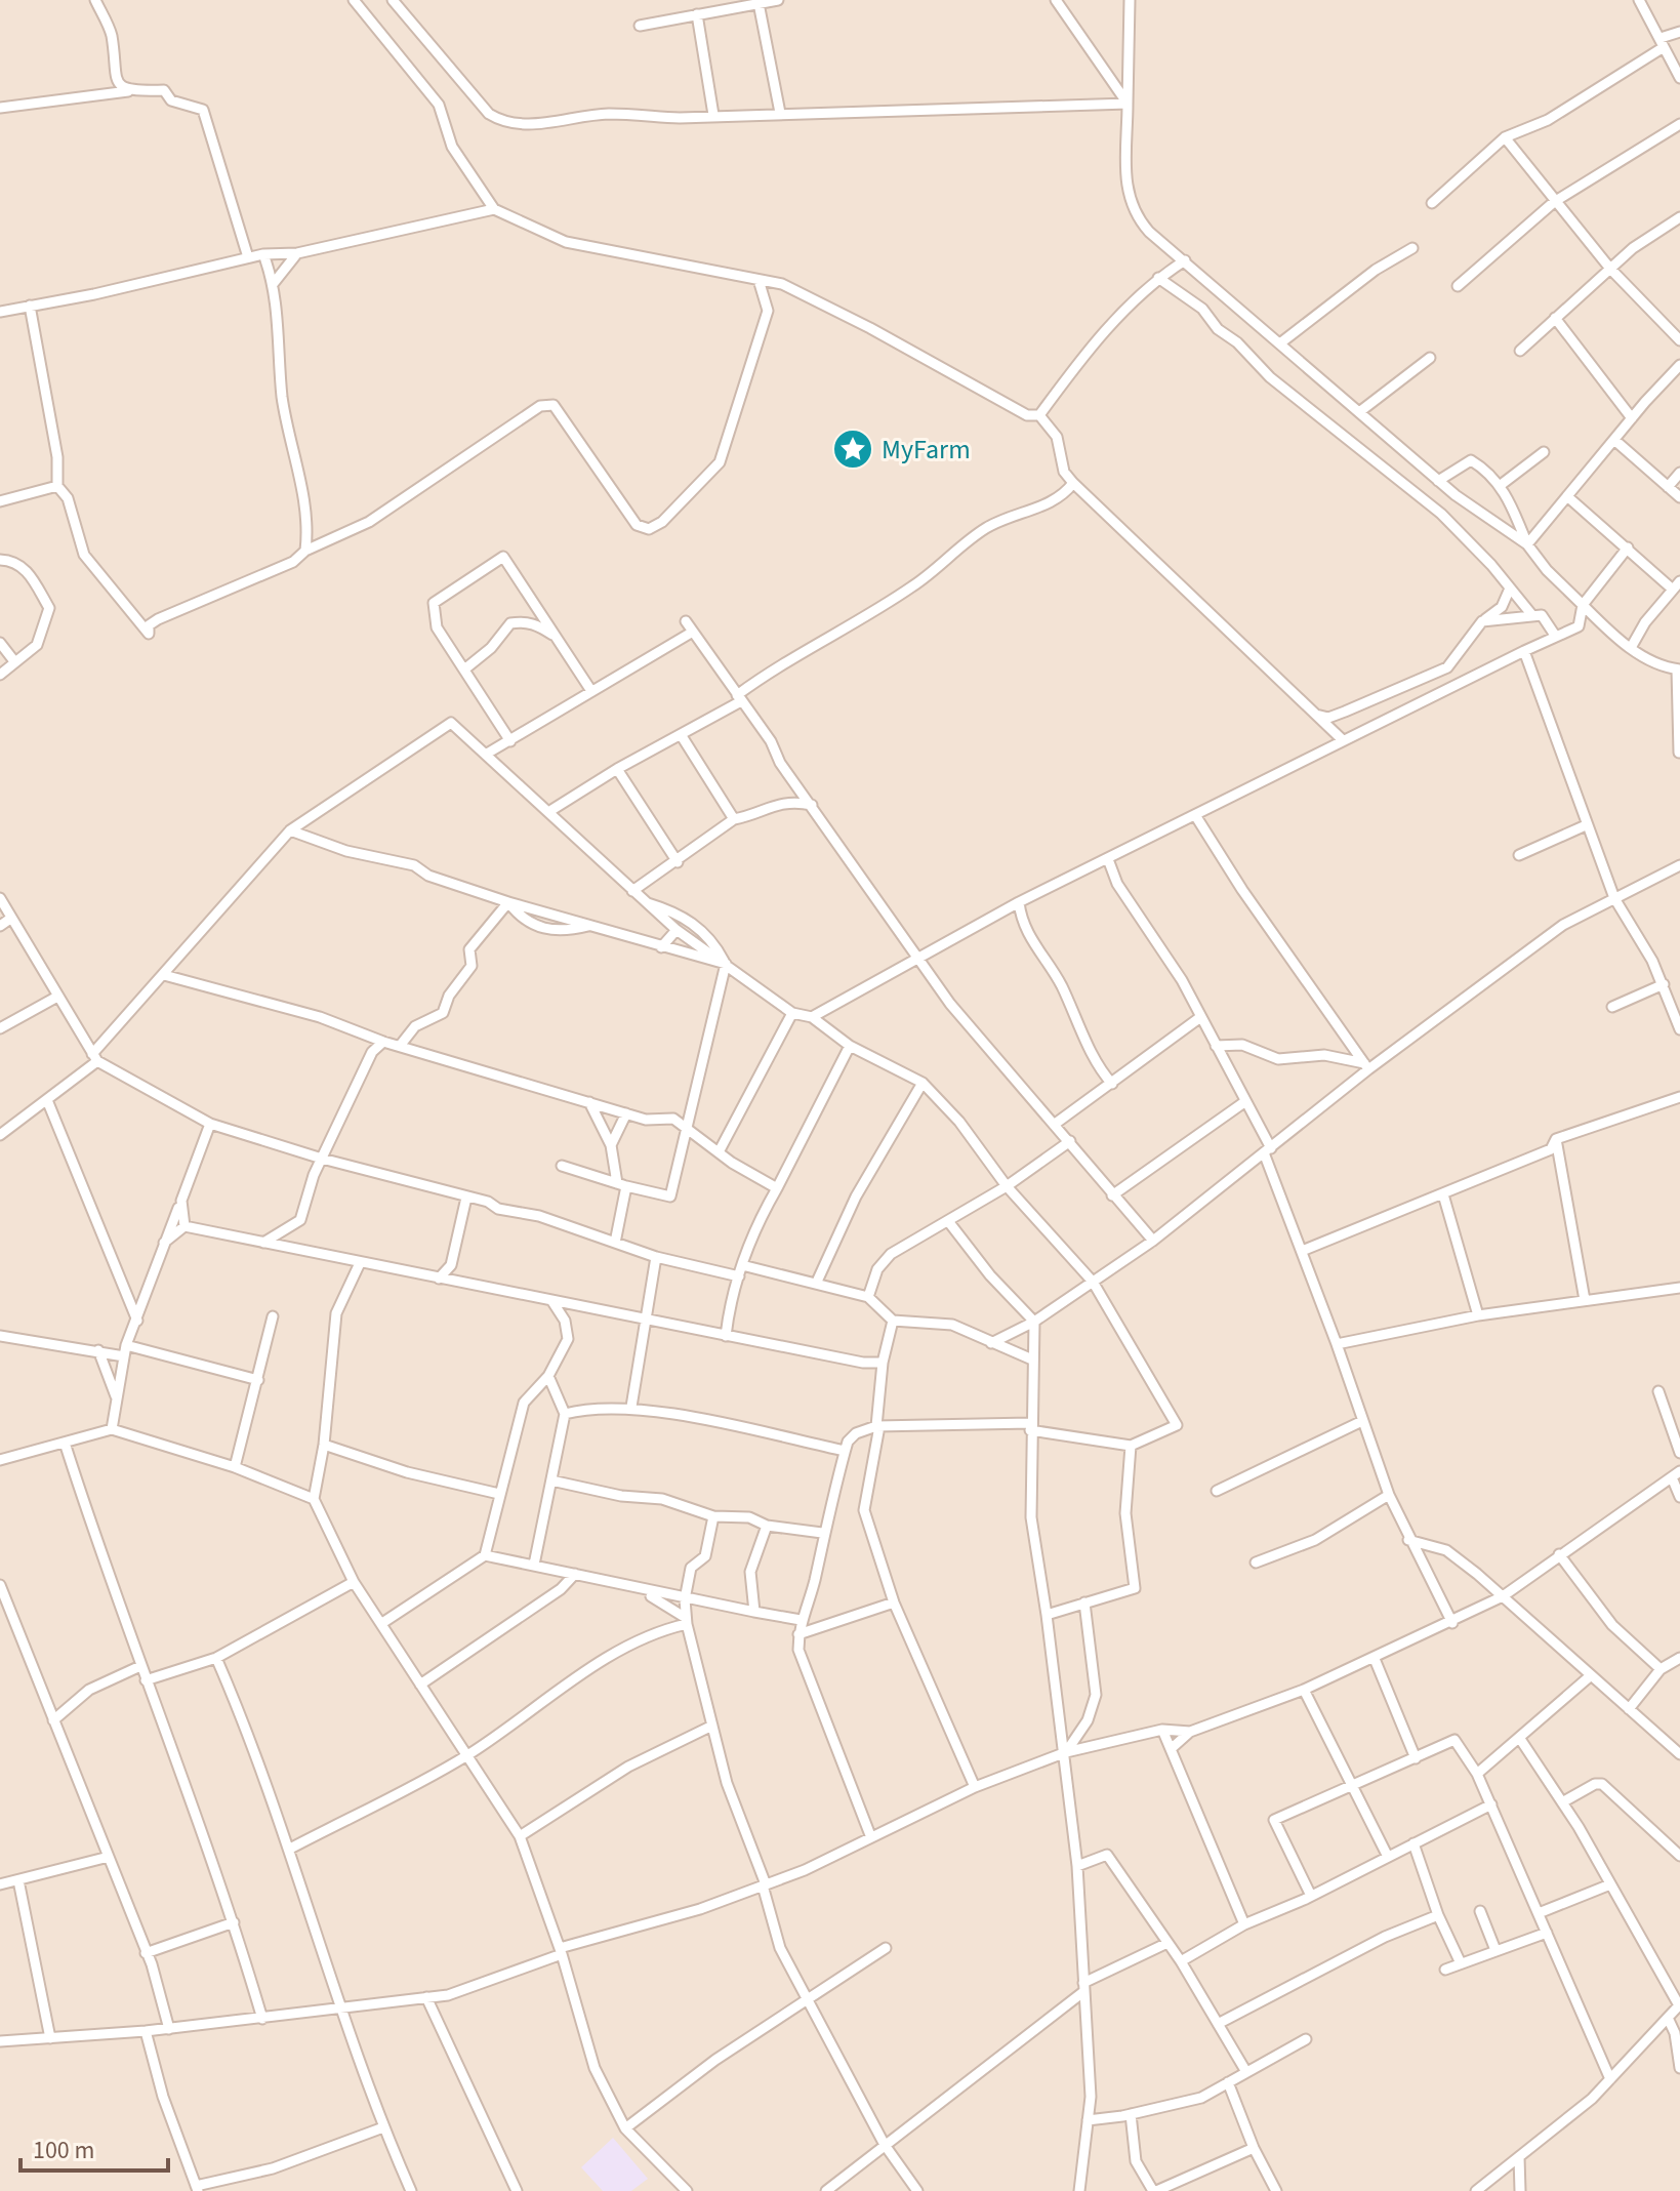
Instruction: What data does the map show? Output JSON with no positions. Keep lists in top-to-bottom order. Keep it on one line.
{"places":{"place":["MyFarm"]},"scale_bar":"100 m"}
